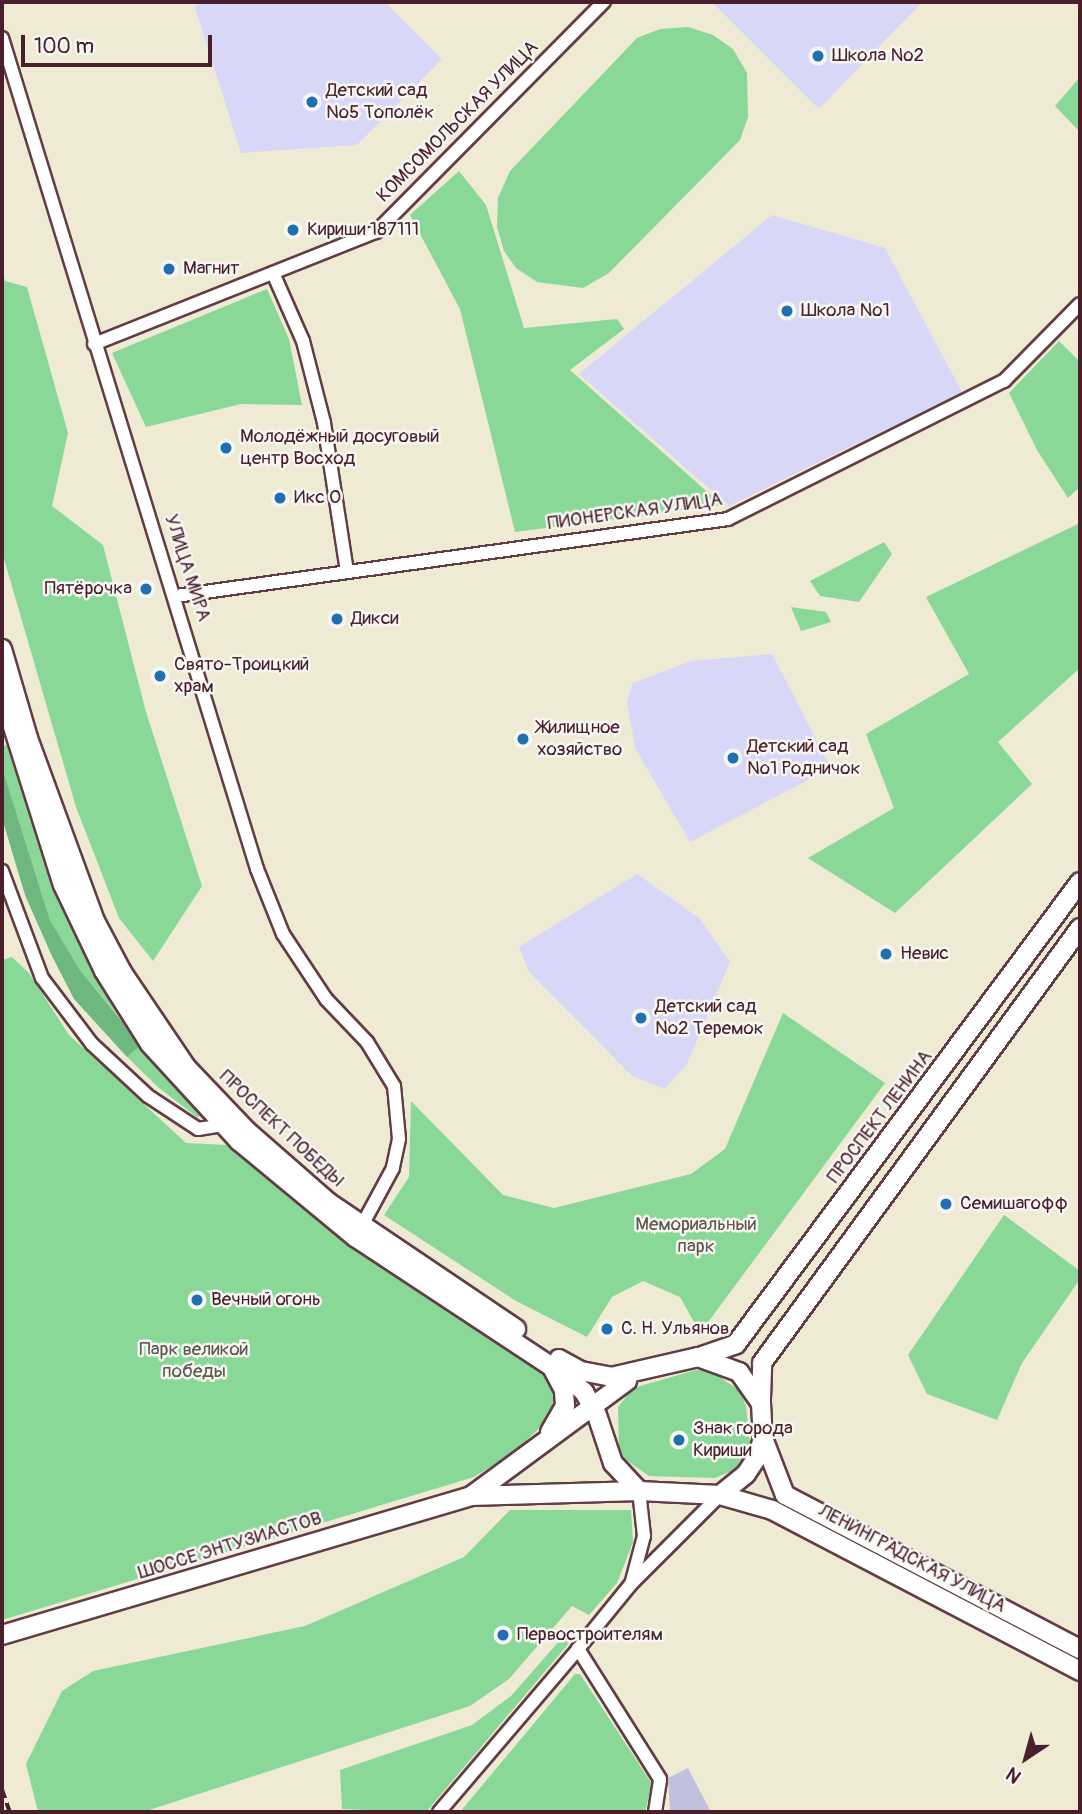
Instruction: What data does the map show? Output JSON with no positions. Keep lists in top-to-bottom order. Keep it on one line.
{"streets":{"main road":["ПРОСПЕКТ ЛЕНИНА","ПРОСПЕКТ ПОБЕДЫ","ШОССЕ ЭНТУЗИАСТОВ","ЛЕНИНГРАДСКАЯ УЛИЦА"],"street":["КОМСОМОЛЬСКАЯ УЛИЦА","ПИОНЕРСКАЯ УЛИЦА","УЛИЦА МИРА"]},"crossings":[["КОМСОМОЛЬСКАЯ УЛИЦА","УЛИЦА МИРА"],["ПИОНЕРСКАЯ УЛИЦА","УЛИЦА МИРА"],["УЛИЦА МИРА","ПРОСПЕКТ ПОБЕДЫ"],["ПРОСПЕКТ ЛЕНИНА","ЛЕНИНГРАДСКАЯ УЛИЦА"]],"parks":["Мемориальный парк","Парк великой победы"],"places":["Школа №2","Детский сад №5 Тополёк","Кириши 187111","Магнит","Школа №1","Молодёжный досуговый центр Восход","Икс О","Пятёрочка","Дикси","Свято-Троицкий храм","Жилищное хозяйство","Детский сад №1 Родничок","Невис","Детский сад №2 Теремок","Семишагофф","Вечный огонь","С. Н. Ульянов","Знак города Кириши","Первостроителям"],"scale_bar":"100 m","north":"bottom left"}
